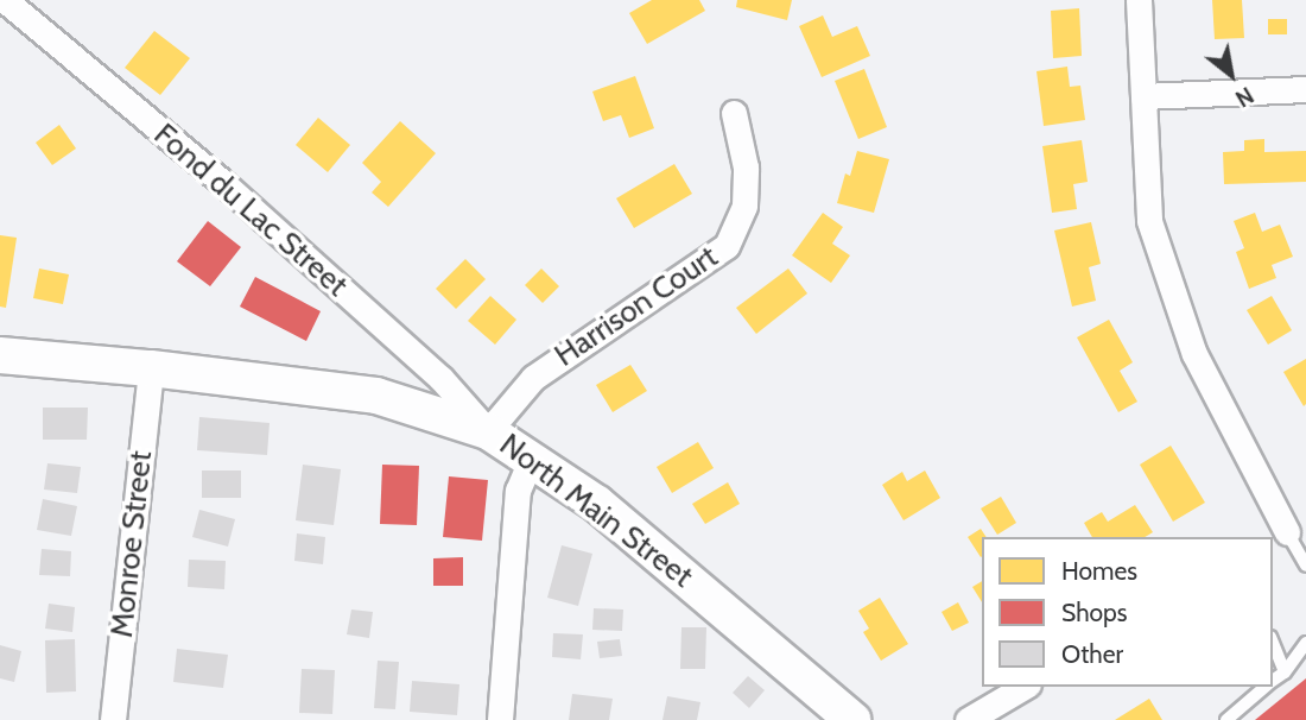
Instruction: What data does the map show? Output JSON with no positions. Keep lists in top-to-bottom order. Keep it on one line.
{"streets":{"main road":["North Main Street"],"street":["Fond du Lac Street","Harrison Court","Monroe Street"]},"crossings":[["Fond du Lac Street","Harrison Court"],["Fond du Lac Street","North Main Street"],["Harrison Court","North Main Street"],["North Main Street","Monroe Street"]],"legend":["Homes","Shops","Other"],"north":"bottom right"}
